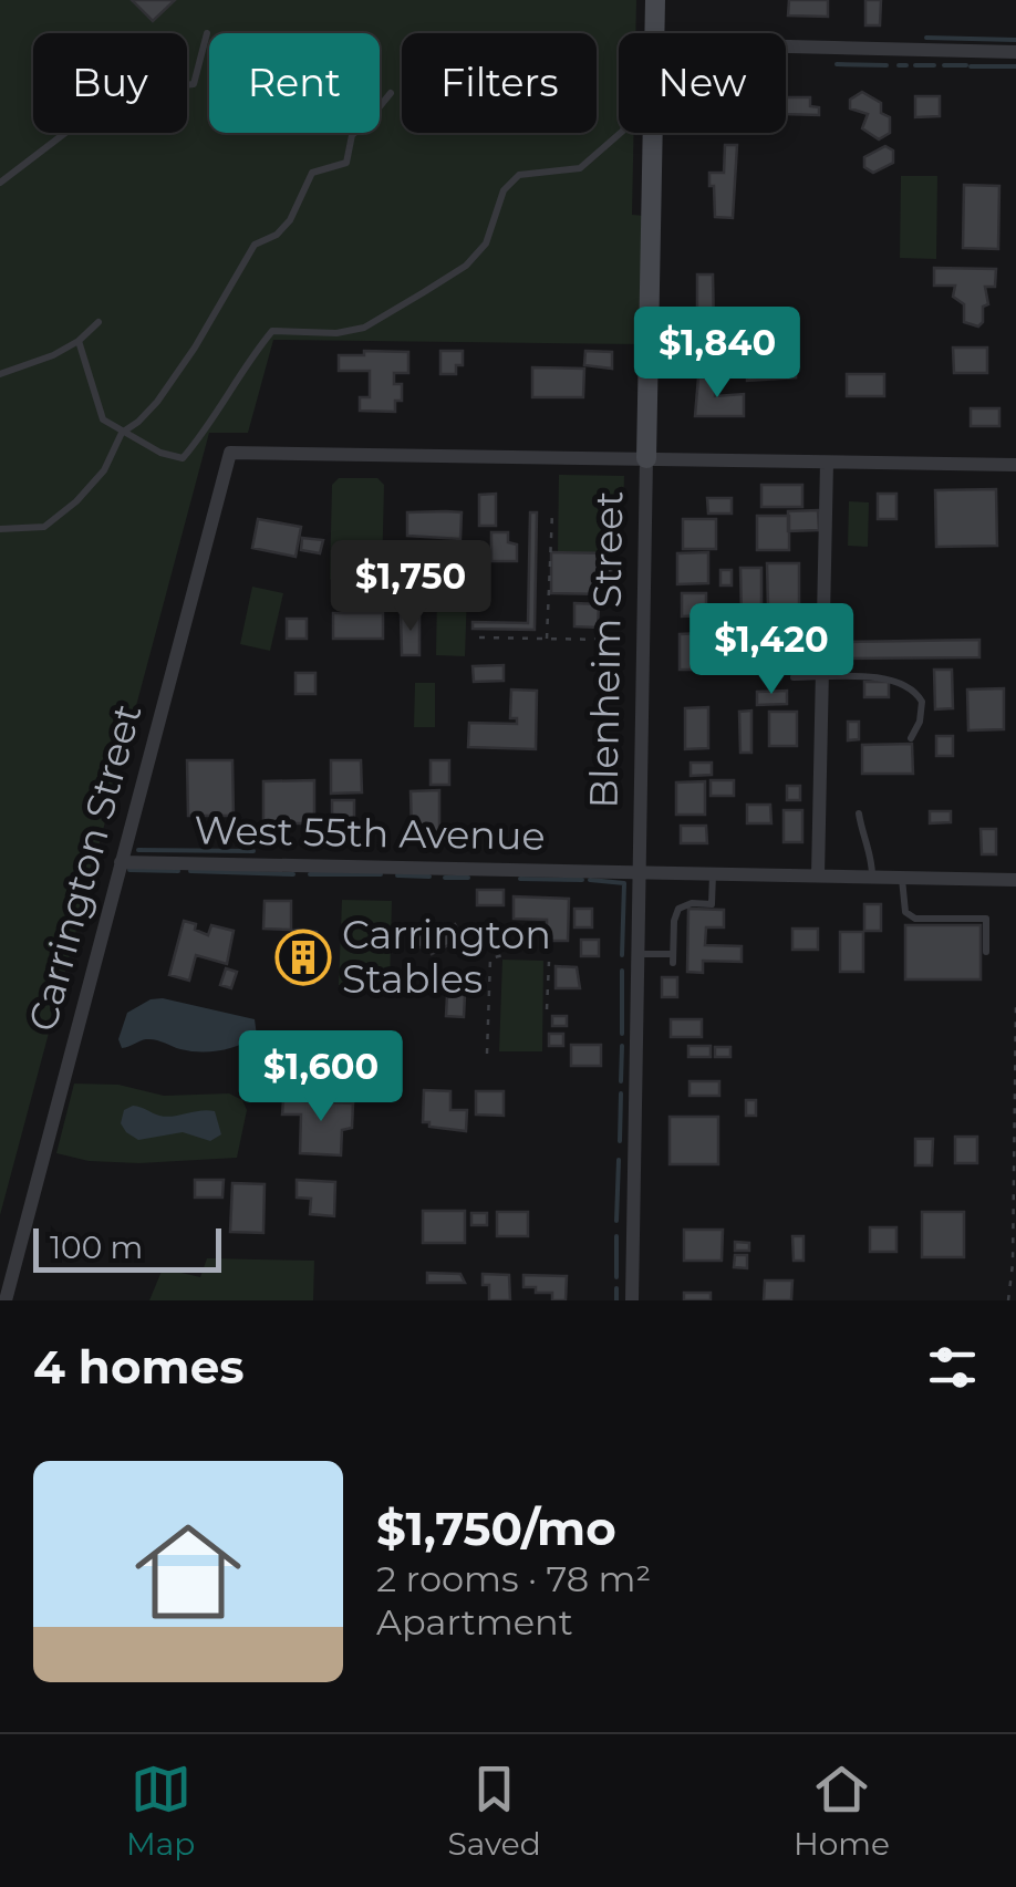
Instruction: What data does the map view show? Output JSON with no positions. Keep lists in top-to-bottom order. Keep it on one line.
{"streets":{"street":["Blenheim Street","West 55th Avenue","Carrington Street"]},"crossings":[["Blenheim Street","West 55th Avenue"],["Blenheim Street","Carrington Street"],["West 55th Avenue","Carrington Street"]],"places":{"building":["Carrington Stables"]},"scale_bar":"100 m","page":{"chip":["Buy","Rent","Filters","New"],"price":["$1,840","$1,750","$1,420","$1,600"],"scale":"100 m","heading":"4 homes","list":[{"name":"$1,750/mo","note":"2 rooms · 78 m² · Apartment"}],"tabs":["Map","Saved","Home"]}}
